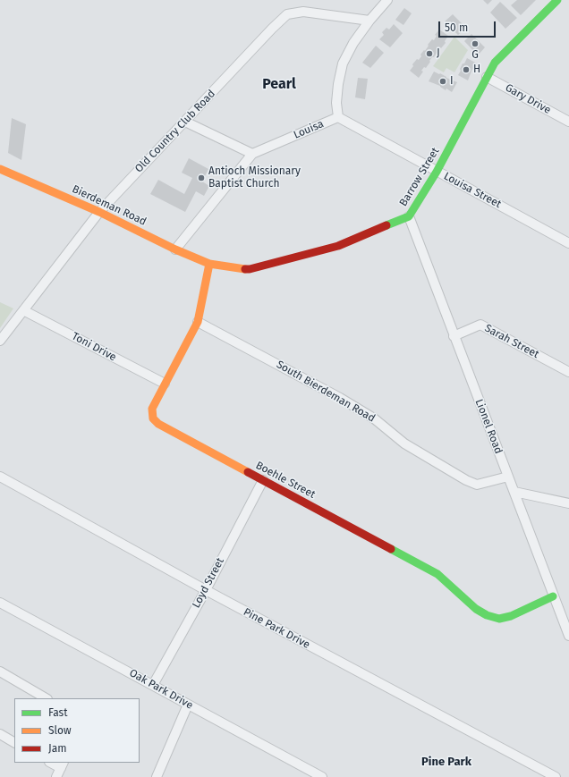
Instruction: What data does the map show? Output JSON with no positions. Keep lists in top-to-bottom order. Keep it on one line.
{"streets":{"street":["Gary Drive","Louisa","Old Country Club Road","Barrow Street","Louisa Street","Bierdeman Road","Sarah Street","Toni Drive","South Bierdeman Road","Lionel Road","Boehle Street","Loyd Street","Pine Park Drive","Oak Park Drive"]},"crossings":[["Gary Drive","Barrow Street"],["Louisa","Louisa Street"],["Old Country Club Road","Bierdeman Road"],["Old Country Club Road","Toni Drive"],["Barrow Street","Louisa Street"],["Barrow Street","Bierdeman Road"],["Barrow Street","Lionel Road"],["Barrow Street","Boehle Street"],["Bierdeman Road","Boehle Street"],["Sarah Street","Lionel Road"],["Toni Drive","Boehle Street"],["South Bierdeman Road","Lionel Road"],["South Bierdeman Road","Boehle Street"],["Lionel Road","Boehle Street"],["Boehle Street","Loyd Street"],["Loyd Street","Pine Park Drive"],["Loyd Street","Oak Park Drive"]],"districts":["Pearl","Pine Park"],"places":["G","J","H","I","Antioch Missionary Baptist Church"],"legend":["Fast","Slow","Jam"],"scale_bar":"50 m"}
